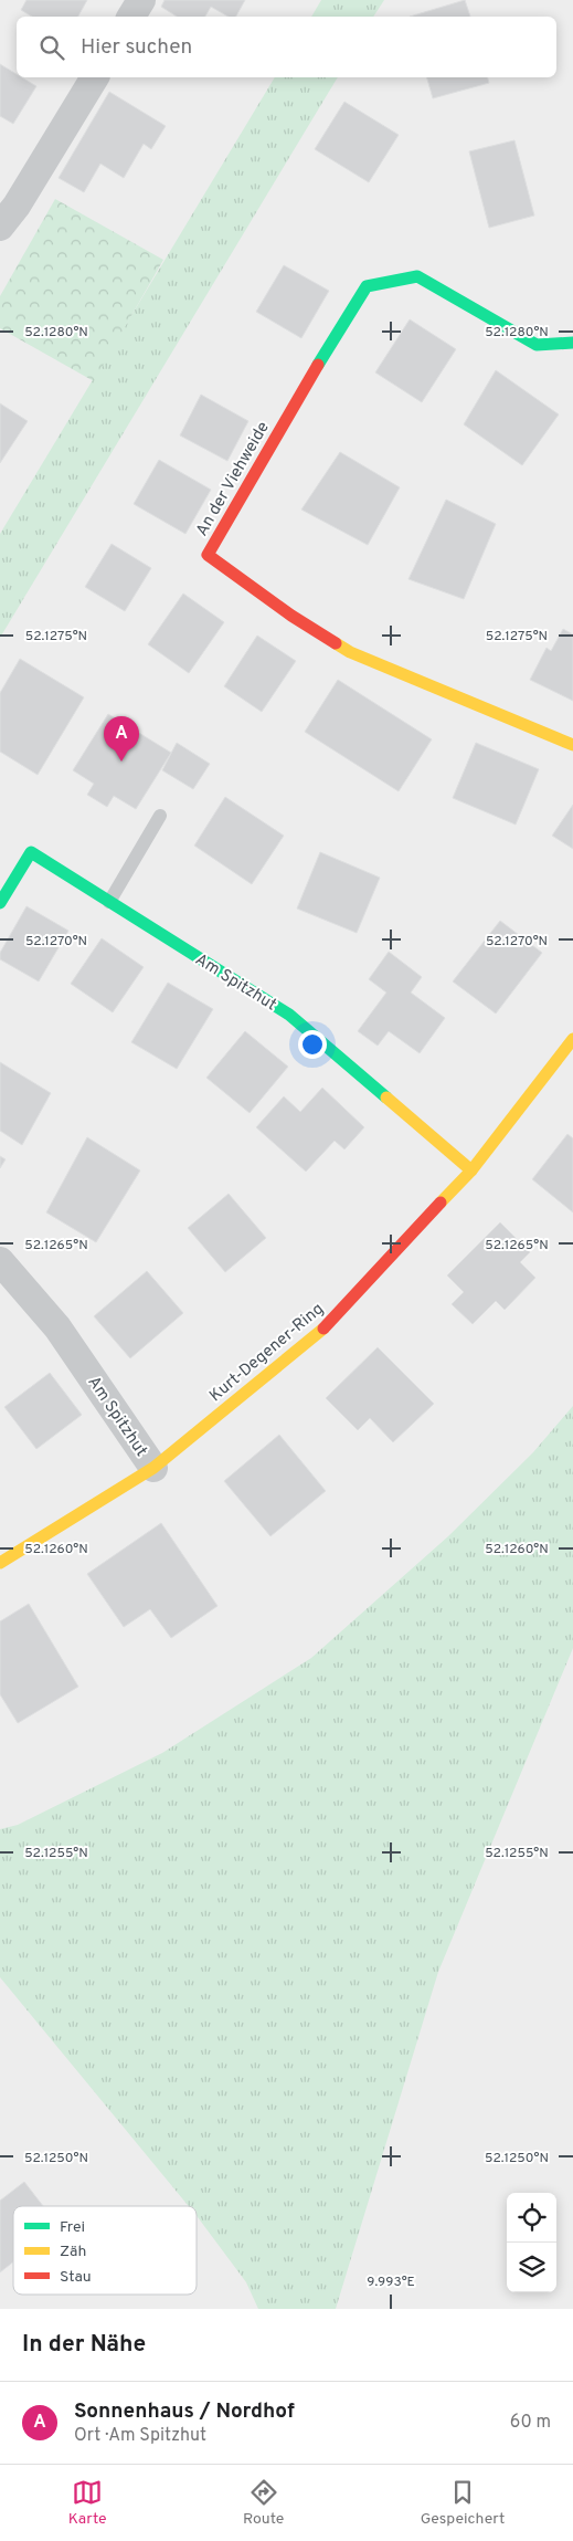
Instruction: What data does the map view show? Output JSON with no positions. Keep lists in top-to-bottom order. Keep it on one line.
{"streets":{"street":["An der Viehweide","Am Spitzhut","Kurt-Degener-Ring"]},"crossings":[["Am Spitzhut","Kurt-Degener-Ring"]],"legend":["Frei","Zäh","Stau"],"page":{"search":"Hier suchen","pins":"A","heading":"In der Nähe","list":[{"mark":"A","name":"Sonnenhaus / Nordhof","note":"Ort · Am Spitzhut","value":"60 m"}],"nav":["Karte","Route","Gespeichert"]},"coordinates":["52.1280°N","52.1275°N","52.1270°N","52.1265°N","52.1260°N","52.1255°N","52.1250°N","9.993°E"]}
